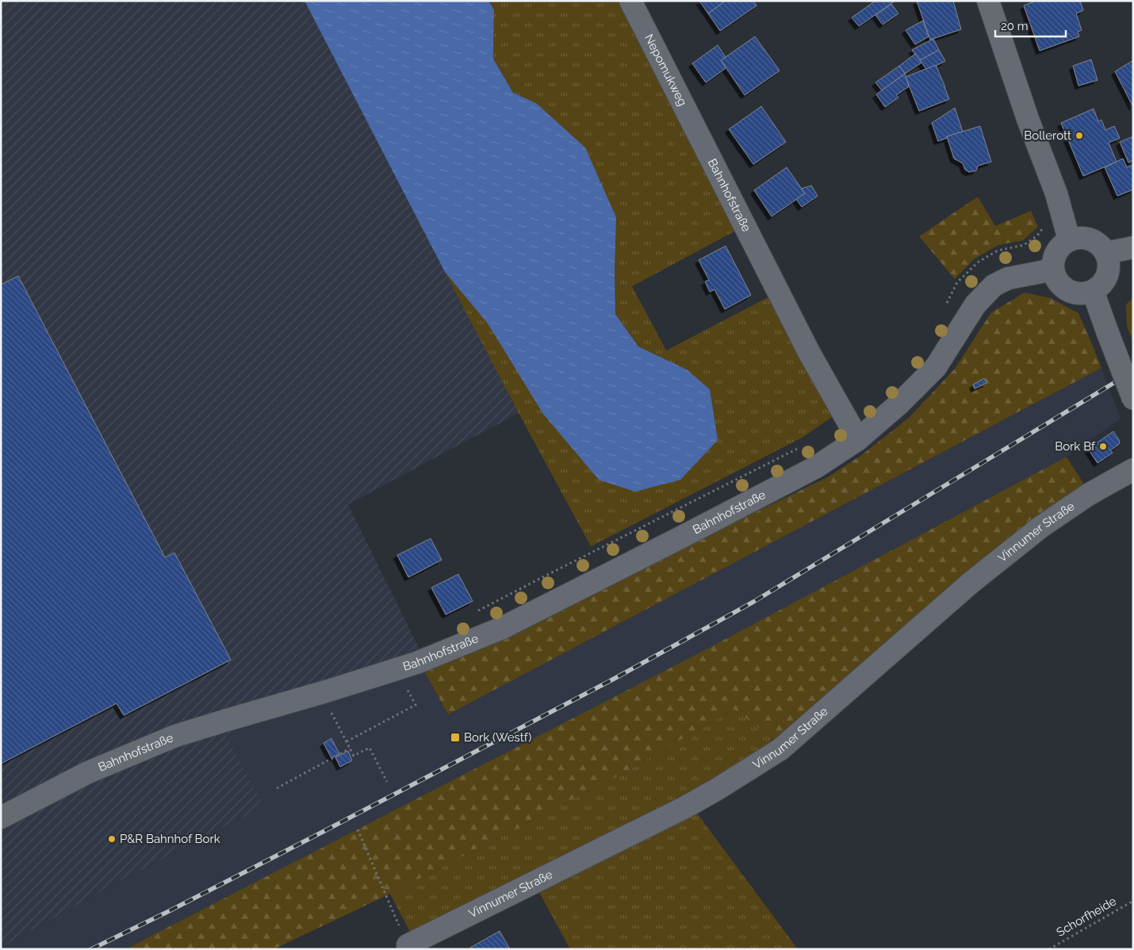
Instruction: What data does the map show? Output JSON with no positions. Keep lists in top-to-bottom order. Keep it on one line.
{"streets":{"street":["Nepomukweg","Bahnhofstraße","Vinnumer Straße"],"path":["Schorfheide"]},"crossings":[["Nepomukweg","Bahnhofstraße"]],"places":{"other":["Bollerott","Bork Bf","P&R Bahnhof Bork"],"transit":["Bork (Westf)"]},"scale_bar":"20 m"}
